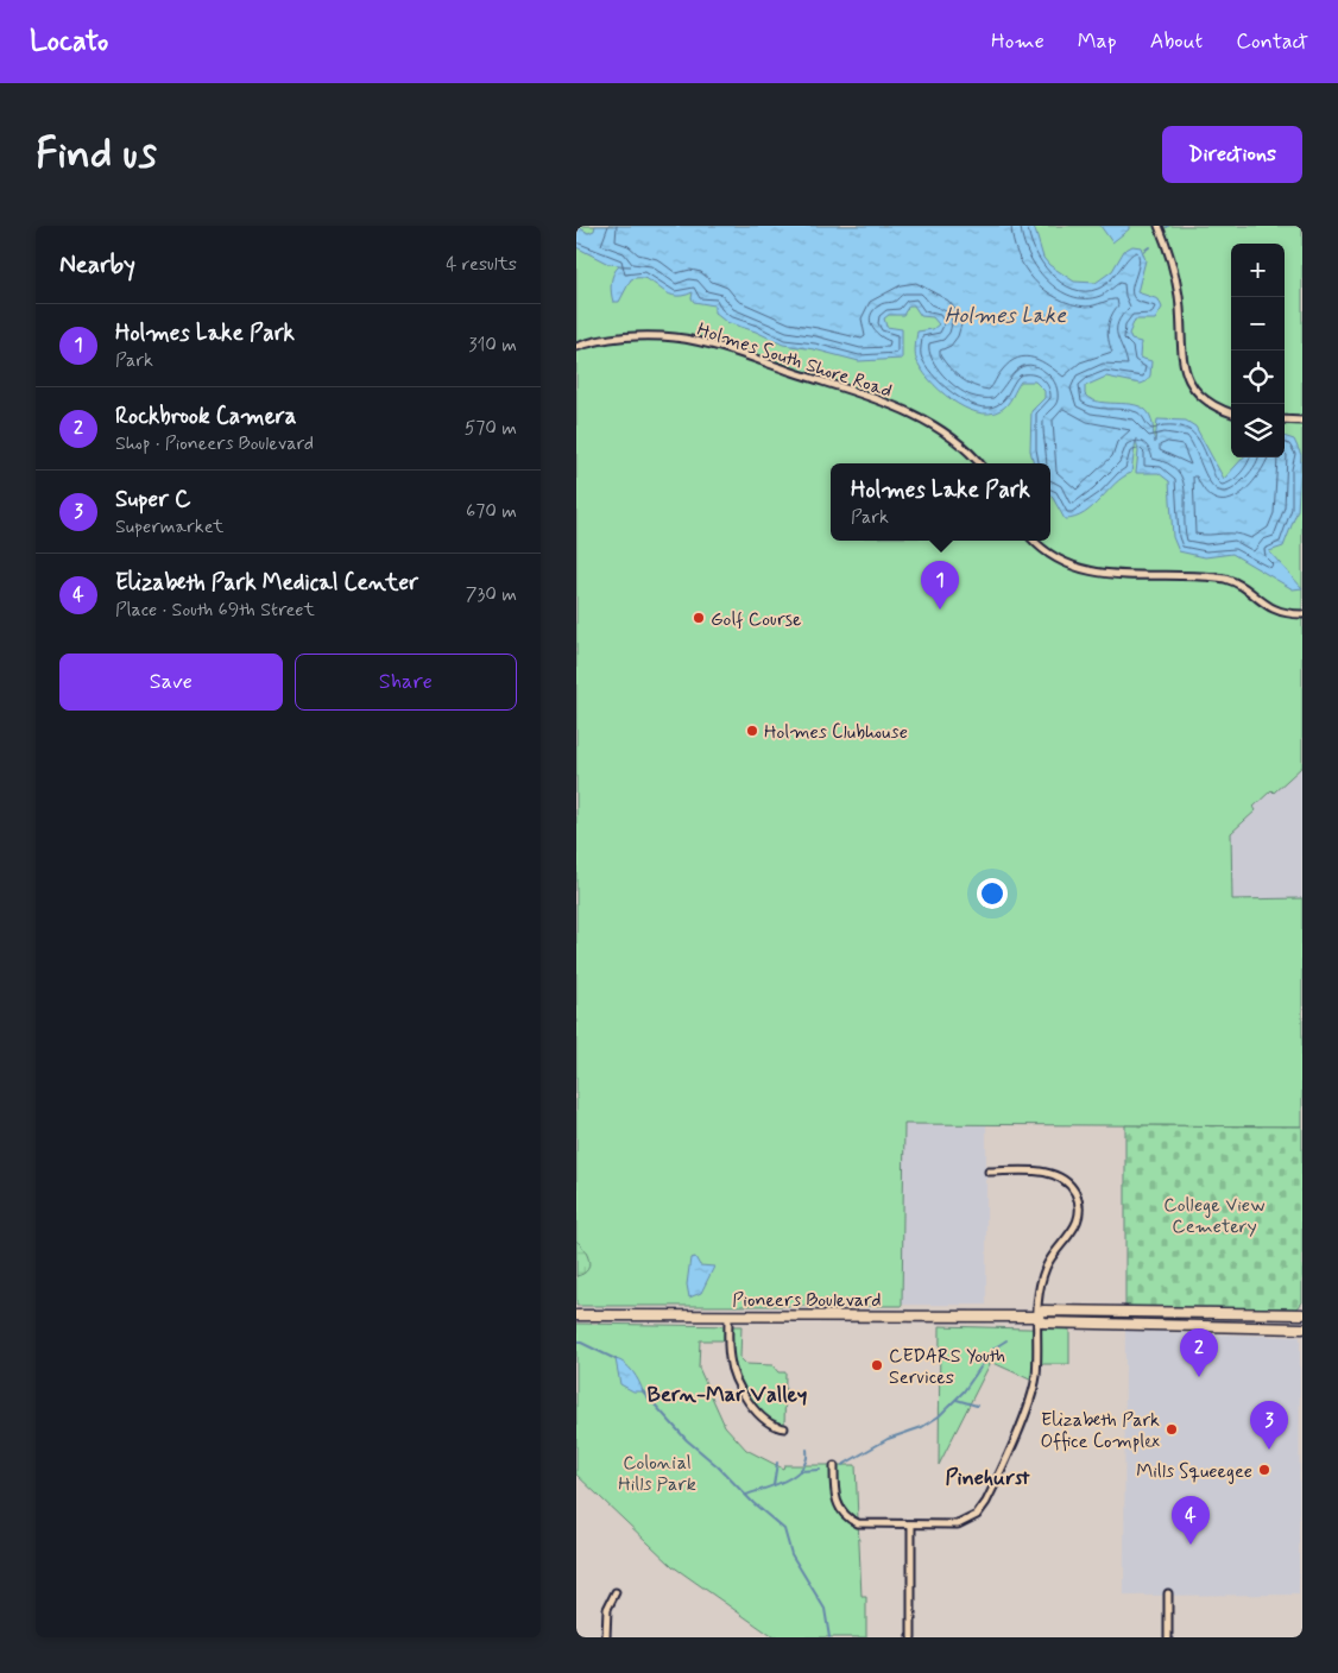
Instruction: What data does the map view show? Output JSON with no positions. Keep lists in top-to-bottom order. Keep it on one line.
{"streets":{"main road":["Pioneers Boulevard"],"street":["Holmes South Shore Road"]},"districts":["Bern-Mar Valley","Pinehurst"],"water":["Holmes Lake"],"parks":["College View Cemetery","Colonial Hills Park"],"places":["Golf Course","Holmes Clubhouse","CEDARS Youth Services","Elizabeth Park Office Complex","Mills Squeegee"],"page":{"header":"Locato","nav":["Home","Map","About","Contact"],"buttons":["Directions",["Save","Share"]],"title":"Find us","heading":["Nearby","4 results"],"map_buttons":["+","−"],"list":[{"mark":"1","name":"Holmes Lake Park","note":"Park","value":"310 m"},{"mark":"2","name":"Rockbrook Camera","note":"Shop · Pioneers Boulevard","value":"570 m"},{"mark":"3","name":"Super C","note":"Supermarket","value":"670 m"},{"mark":"4","name":"Elizabeth Park Medical Center","note":"Place · South 69th Street","value":"730 m"}],"popup":["Holmes Lake Park","Park"],"pins":["1","2","3","4"]}}
